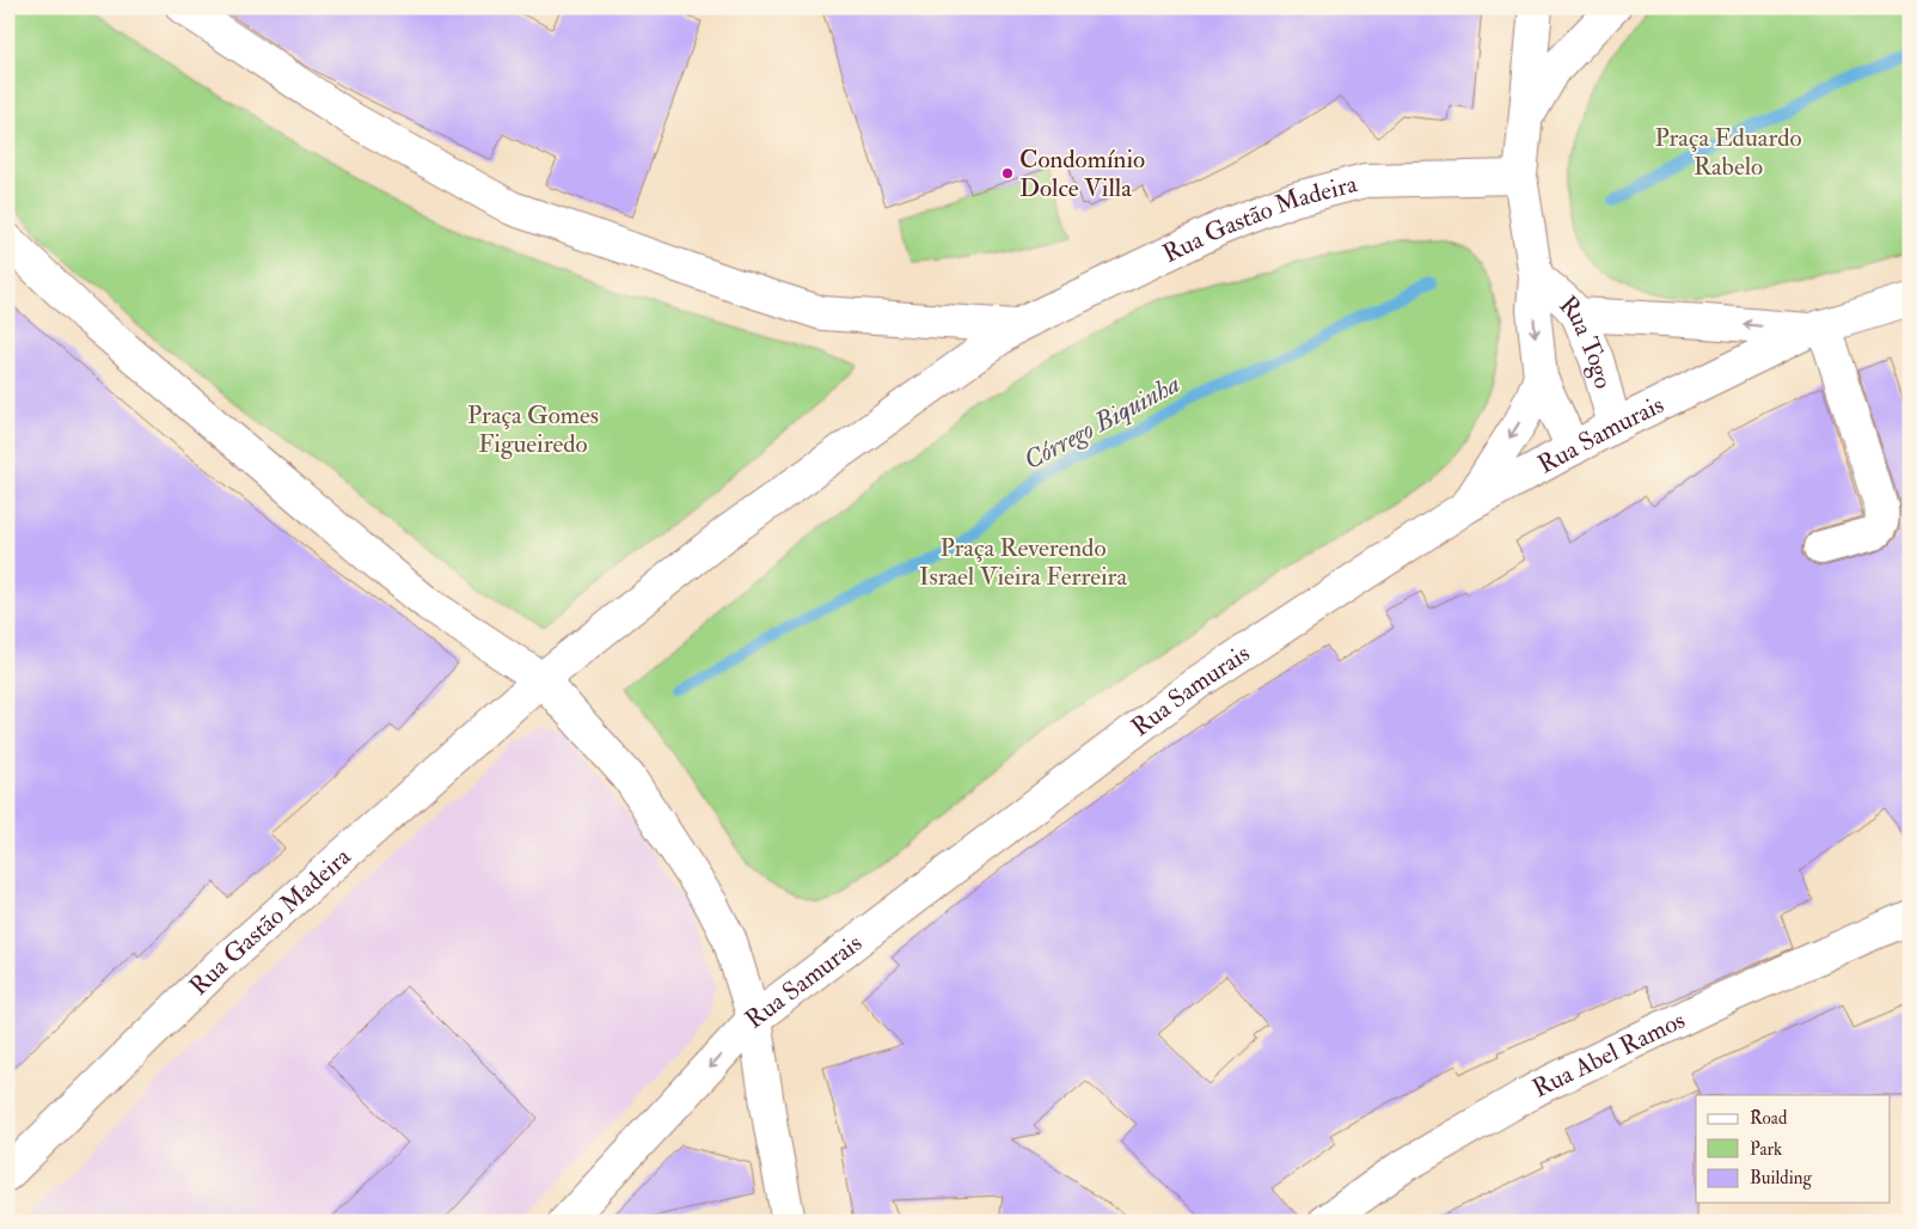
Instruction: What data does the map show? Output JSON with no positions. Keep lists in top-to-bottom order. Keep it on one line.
{"streets":{"street":["Rua Gastão Madeira","Rua Togo","Rua Samurais","Rua Abel Ramos"]},"crossings":[["Rua Togo","Rua Samurais"]],"water":["Córrego Biquinha"],"parks":["Praça Eduardo Rabelo","Praça Gomes Figueiredo","Praça Reverendo Israel Vieira Ferreira"],"places":["Condomínio Dolce Villa"],"legend":["Road","Park","Building"]}
